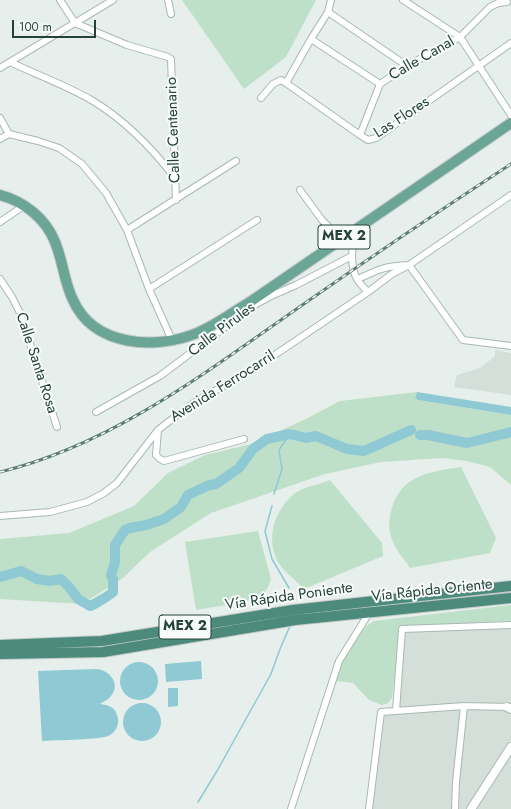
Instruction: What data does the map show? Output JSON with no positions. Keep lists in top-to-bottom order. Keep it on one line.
{"streets":{"highway":["MEX 2","Vía Rápida Oriente","Vía Rápida Poniente"],"street":["Calle Canal","Las Flores","Calle Centenario","Calle Pirules","Calle Santa Rosa","Avenida Ferrocarril"]},"crossings":[["Calle Canal","Las Flores"],["MEX 2","Calle Pirules"]],"scale_bar":"100 m"}
